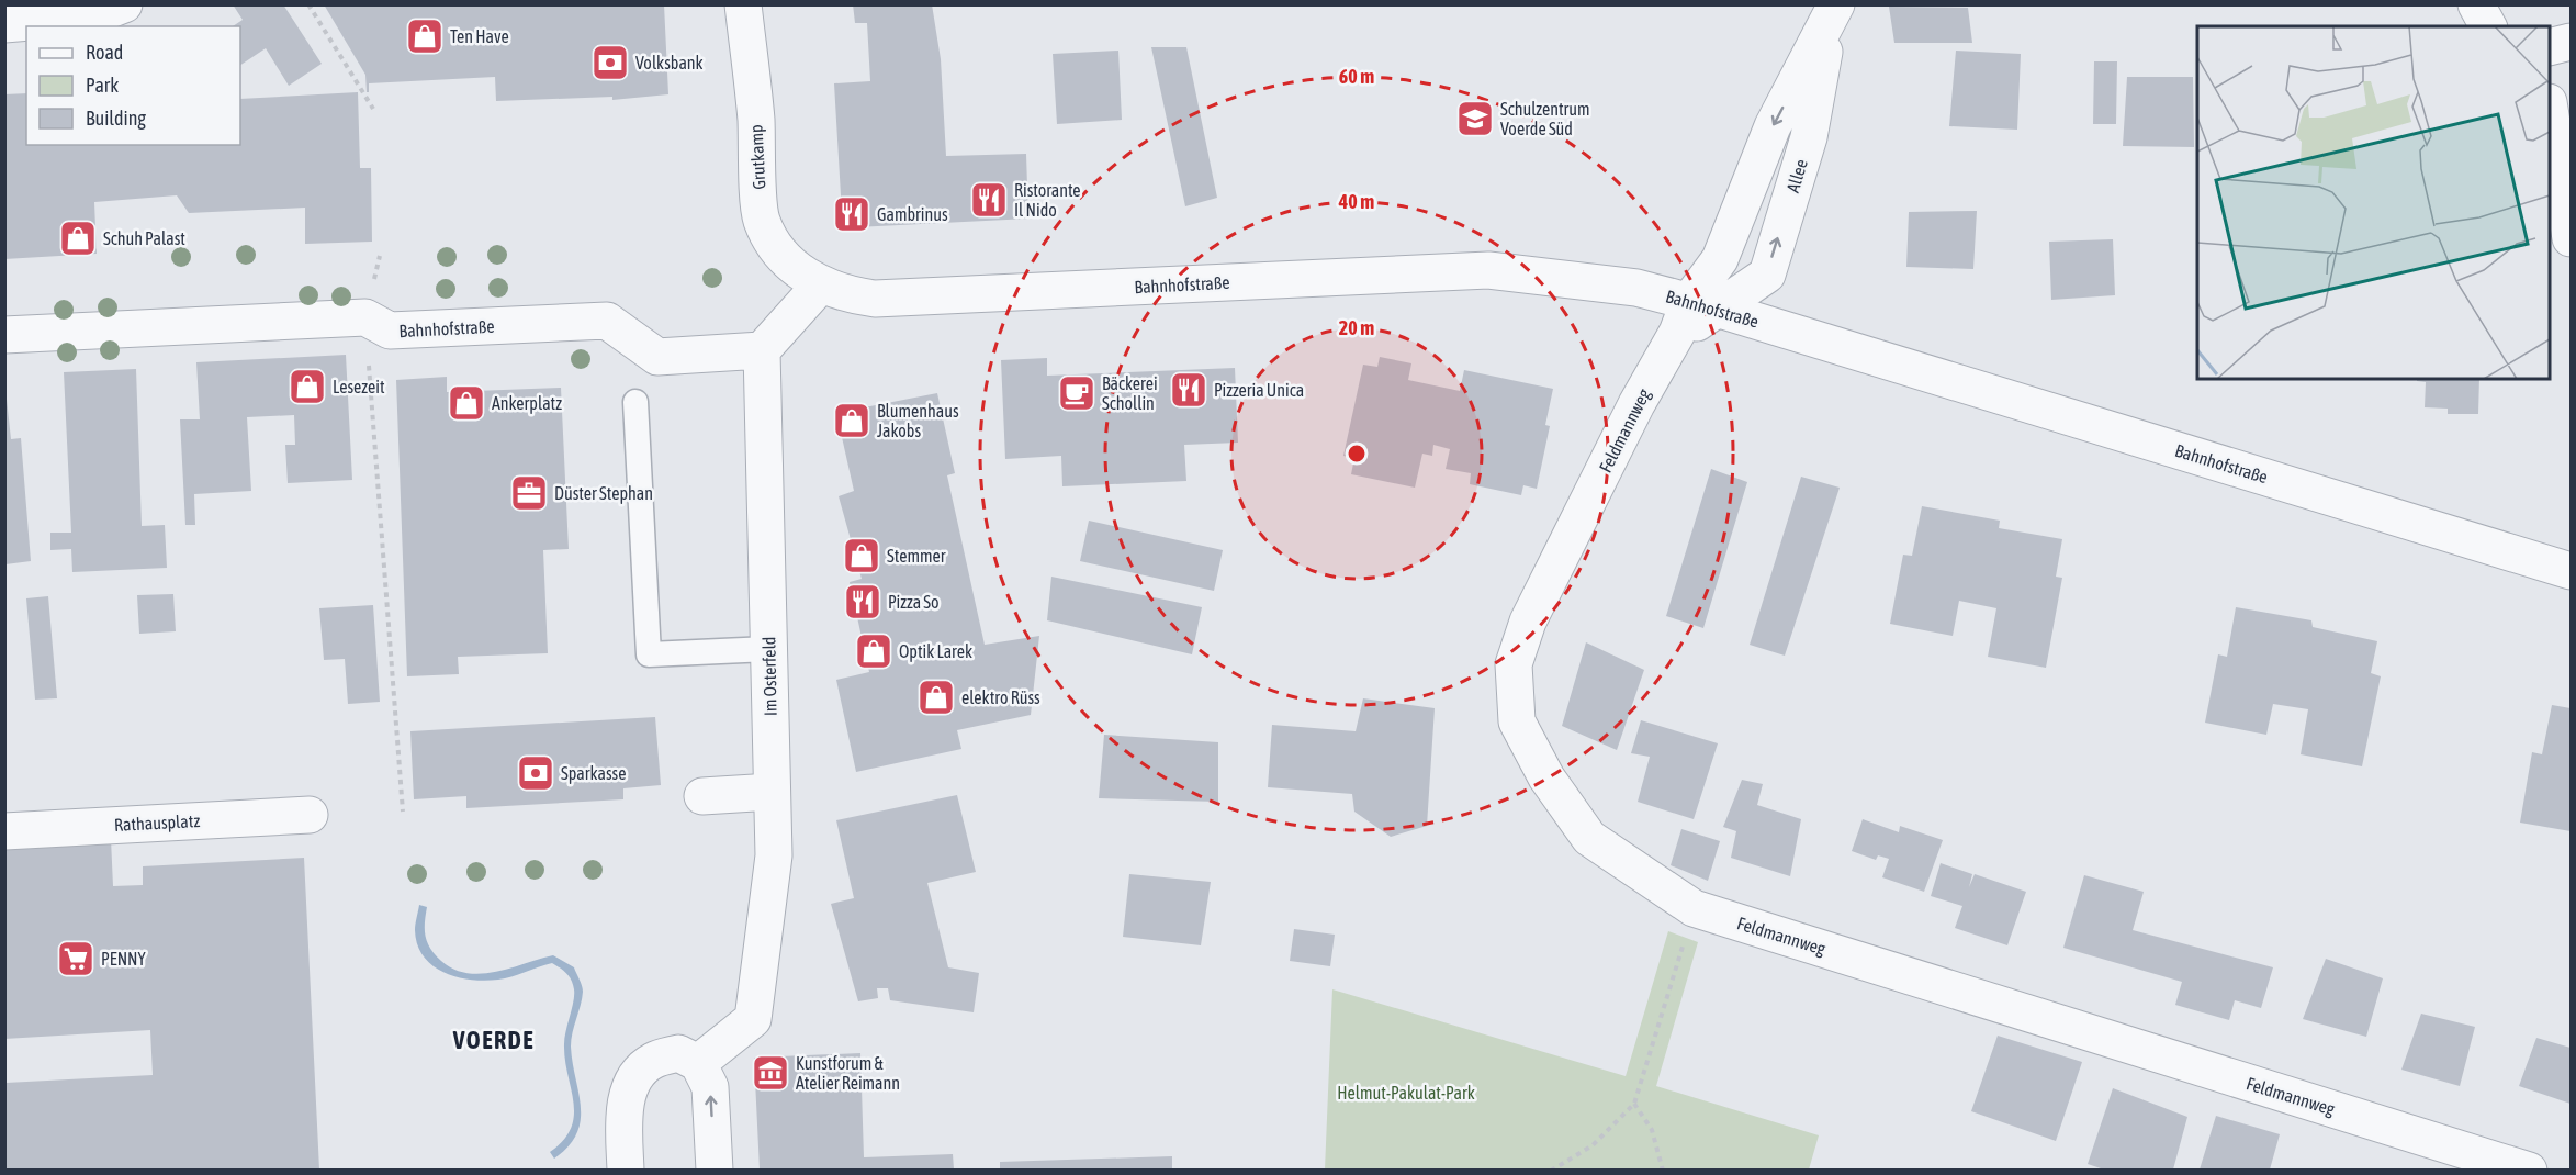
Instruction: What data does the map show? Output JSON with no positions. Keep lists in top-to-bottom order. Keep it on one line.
{"streets":{"street":["Grutkamp","Allee","Bahnhofstraße","Feldmannweg","Im Osterfeld","Rathausplatz"]},"crossings":[["Grutkamp","Bahnhofstraße"],["Allee","Bahnhofstraße"],["Allee","Feldmannweg"],["Bahnhofstraße","Feldmannweg"],["Bahnhofstraße","Im Osterfeld"]],"districts":["VOERDE"],"parks":["Helmut-Pakulat-Park"],"places":{"shop":["Ten Have","Schuh Palast","Lesezeit","Ankerplatz","Blumenhaus Jakobs","Stemmer","Optik Larek","elektro Rüss"],"bank":["Volksbank","Sparkasse"],"school or university":["Schulzentrum Voerde Süd"],"restaurant":["Ristorante Il Nido","Gambrinus","Pizzeria Unica","Pizza So"],"cafe":["Bäckerei Schollin"],"office":["Düster Stephan"],"supermarket":["PENNY"],"museum":["Kunstforum & Atelier Reimann"]},"legend":["Road","Park","Building"],"rings":["60 m","40 m","20 m"]}
